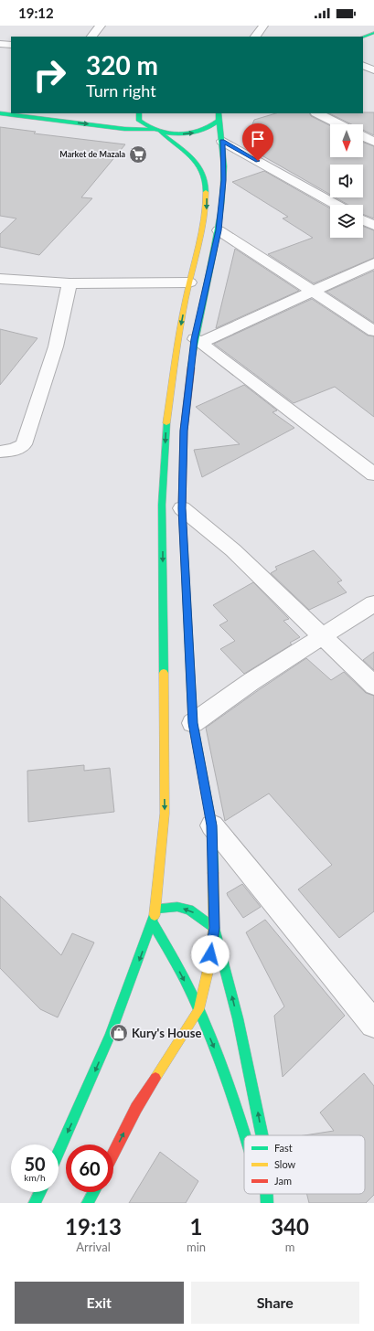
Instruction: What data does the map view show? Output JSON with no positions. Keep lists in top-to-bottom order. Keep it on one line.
{"places":{"supermarket":["Market de Mazala"],"shop":["Kury's House"]},"legend":["Fast","Slow","Jam"],"north":"bottom","page":{"status":"19:12","turn":["320 m","Turn right"],"speed":"50 km/h","limit":"60","eta":["19:13","Arrival","1","min","340","m"],"buttons":["Exit","Share"]}}
